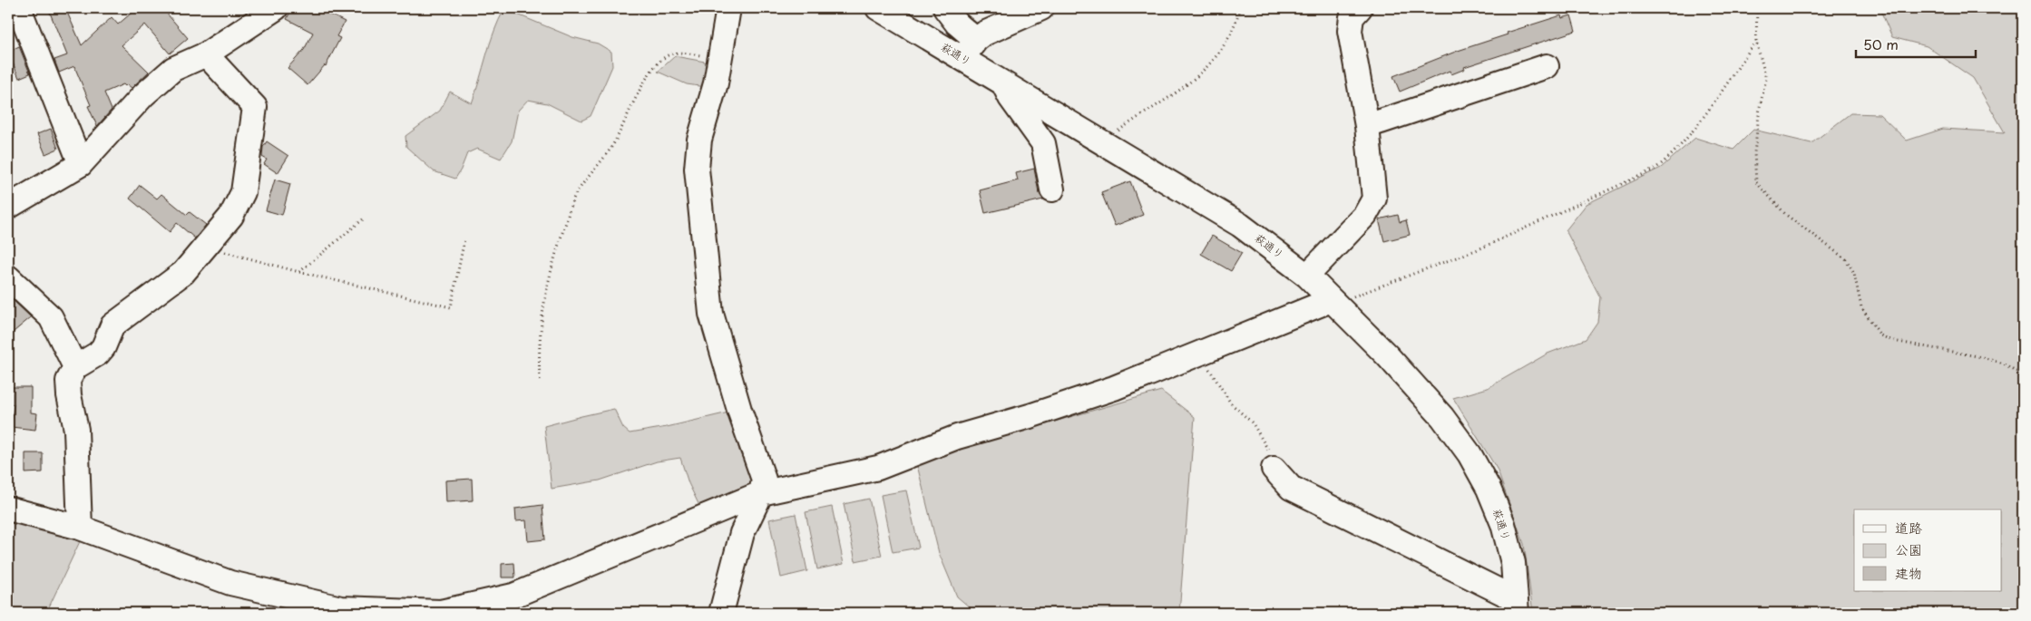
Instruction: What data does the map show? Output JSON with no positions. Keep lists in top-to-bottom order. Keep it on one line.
{"streets":{"street":["萩通り"]},"legend":["道路","公園","建物"],"scale_bar":"50 m"}
